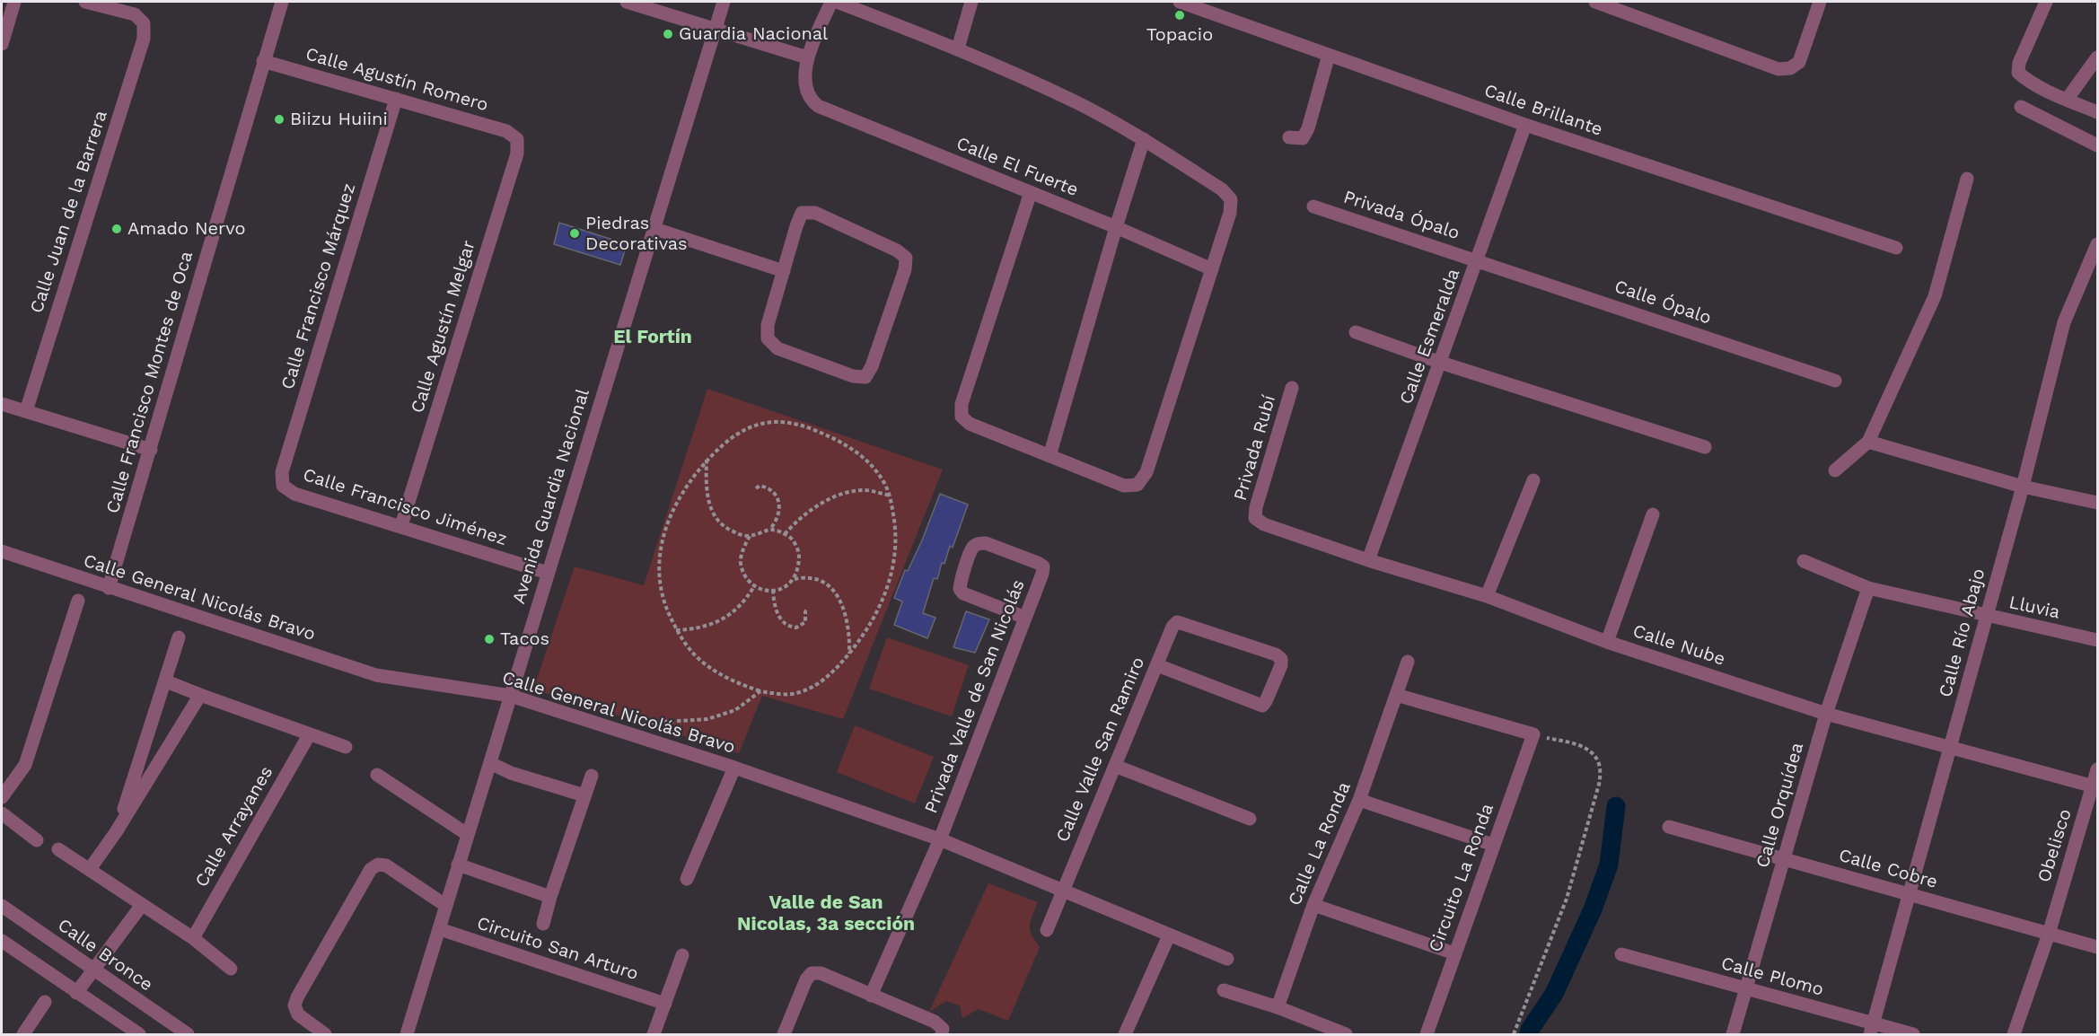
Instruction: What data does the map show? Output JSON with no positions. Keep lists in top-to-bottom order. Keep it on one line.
{"streets":{"street":["Calle Agustín Romero","Calle Brillante","Calle El Fuerte","Calle Juan de la Barrera","Privada Ópalo","Calle Francisco Márquez","Calle Ópalo","Calle Agustín Melgar","Calle Esmeralda","Calle Francisco Montes de Oca","Privada Rubí","Avenida Guardia Nacional","Calle Francisco Jiménez","Calle General Nicolás Bravo","Lluvia","Calle Río Abajo","Calle Nube","Privada Valle de San Nicolás","Calle Valle San Ramiro","Calle Orquídea","Calle Arrayanes","Calle La Ronda","Obelisco","Calle Cobre","Circuito La Ronda","Circuito San Arturo","Calle Bronce","Calle Plomo"]},"crossings":[["Calle Agustín Romero","Calle Francisco Márquez"],["Calle Agustín Romero","Calle Agustín Melgar"],["Calle Agustín Romero","Calle Francisco Montes de Oca"],["Calle Brillante","Calle Esmeralda"],["Privada Ópalo","Calle Ópalo"],["Privada Ópalo","Calle Esmeralda"],["Calle Francisco Márquez","Calle Francisco Jiménez"],["Calle Ópalo","Calle Esmeralda"],["Calle Agustín Melgar","Calle Francisco Jiménez"],["Calle Esmeralda","Calle Nube"],["Calle Francisco Montes de Oca","Calle General Nicolás Bravo"],["Privada Rubí","Calle Nube"],["Avenida Guardia Nacional","Calle Francisco Jiménez"],["Avenida Guardia Nacional","Calle General Nicolás Bravo"],["Avenida Guardia Nacional","Circuito San Arturo"],["Calle General Nicolás Bravo","Privada Valle de San Nicolás"],["Calle General Nicolás Bravo","Calle Valle San Ramiro"],["Lluvia","Calle Río Abajo"],["Lluvia","Calle Orquídea"],["Calle Río Abajo","Calle Nube"],["Calle Río Abajo","Calle Cobre"],["Calle Río Abajo","Calle Plomo"],["Calle Nube","Calle Orquídea"],["Calle Nube","Obelisco"],["Calle Orquídea","Calle Cobre"],["Calle Orquídea","Calle Plomo"],["Obelisco","Calle Cobre"]],"districts":["El Fortín","Valle de San Nicolas, 3a sección"],"places":["Topacio","Guardia Nacional","Biizu Huiini","Amado Nervo","Piedras Decorativas","Tacos"]}
